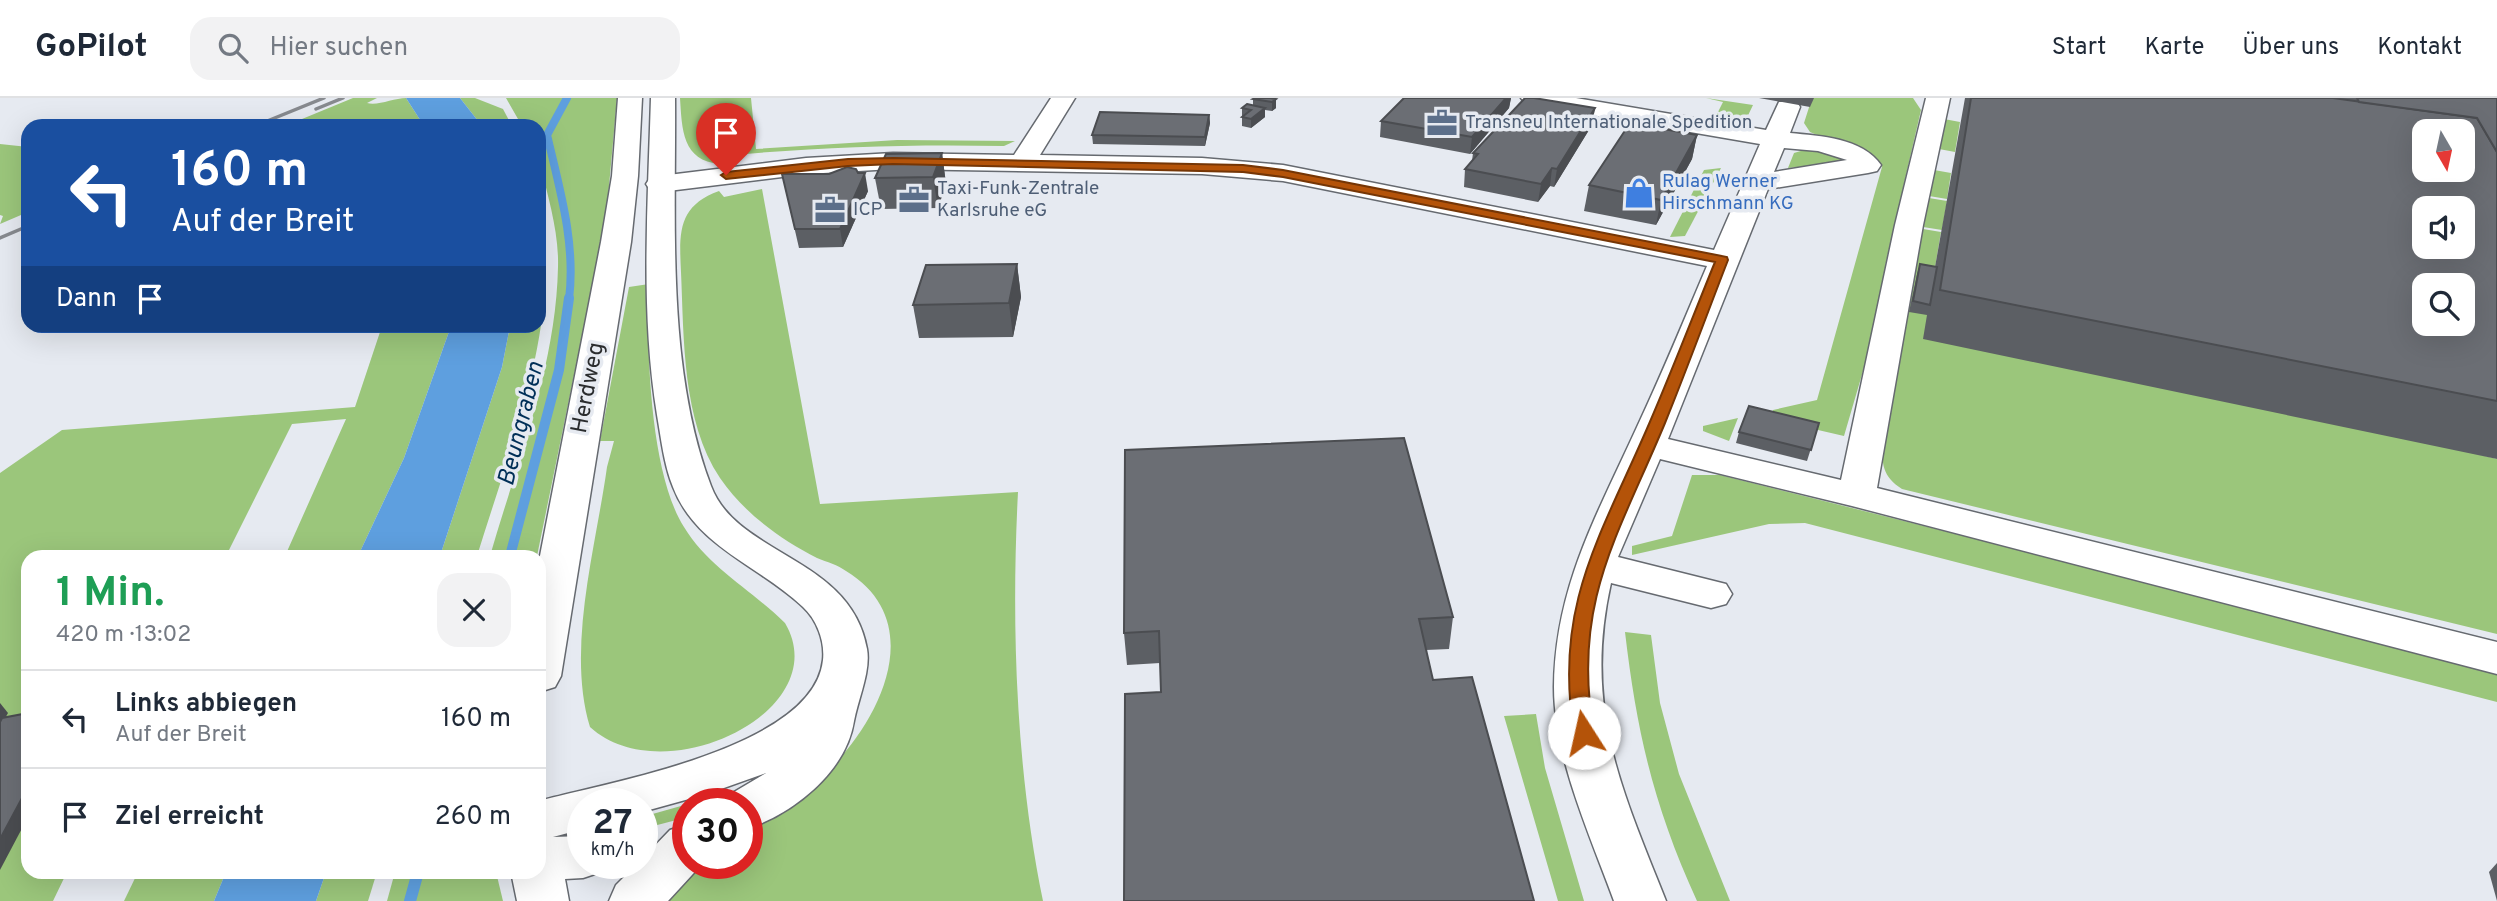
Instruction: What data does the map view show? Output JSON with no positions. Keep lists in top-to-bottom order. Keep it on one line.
{"streets":{"street":["Herdweg"]},"water":["Beungraben"],"places":{"office":["Transneu Internationale Spedition","Taxi-Funk-Zentrale Karlsruhe eG","ICP"],"shop":["Rulag Werner Hirschmann KG"]},"north":"bottom","page":{"header":"GoPilot","search":"Hier suchen","nav":["Start","Karte","Über uns","Kontakt"],"turn":["160 m","Auf der Breit"],"then":"Dann","heading":["1 Min.","420 m · 13:02"],"list":[{"name":"Links abbiegen","note":"Auf der Breit","value":"160 m"},{"name":"Ziel erreicht","value":"260 m"}],"speed":"27 km/h","limit":"30"}}
